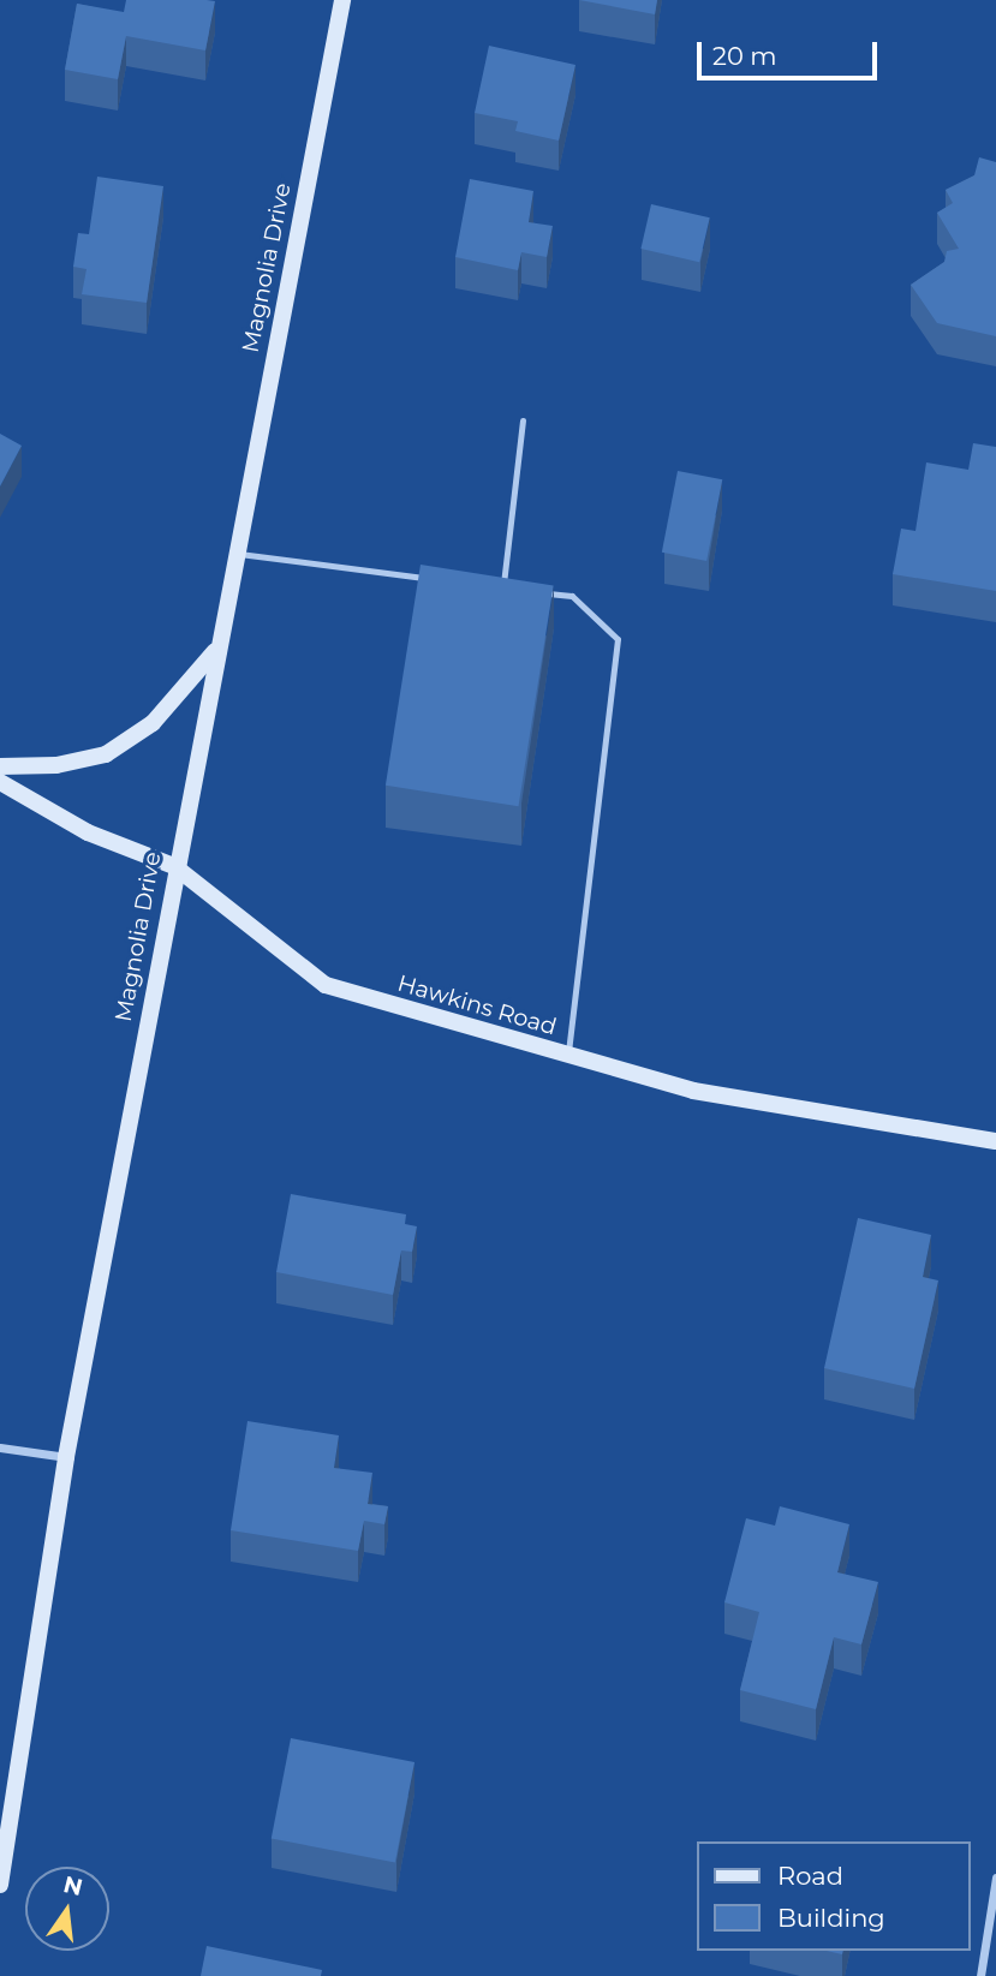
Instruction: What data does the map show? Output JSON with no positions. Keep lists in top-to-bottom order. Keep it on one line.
{"streets":{"street":["Magnolia Drive","Hawkins Road"]},"crossings":[["Magnolia Drive","Hawkins Road"]],"legend":["Road","Building"],"scale_bar":"20 m","north":"top"}
